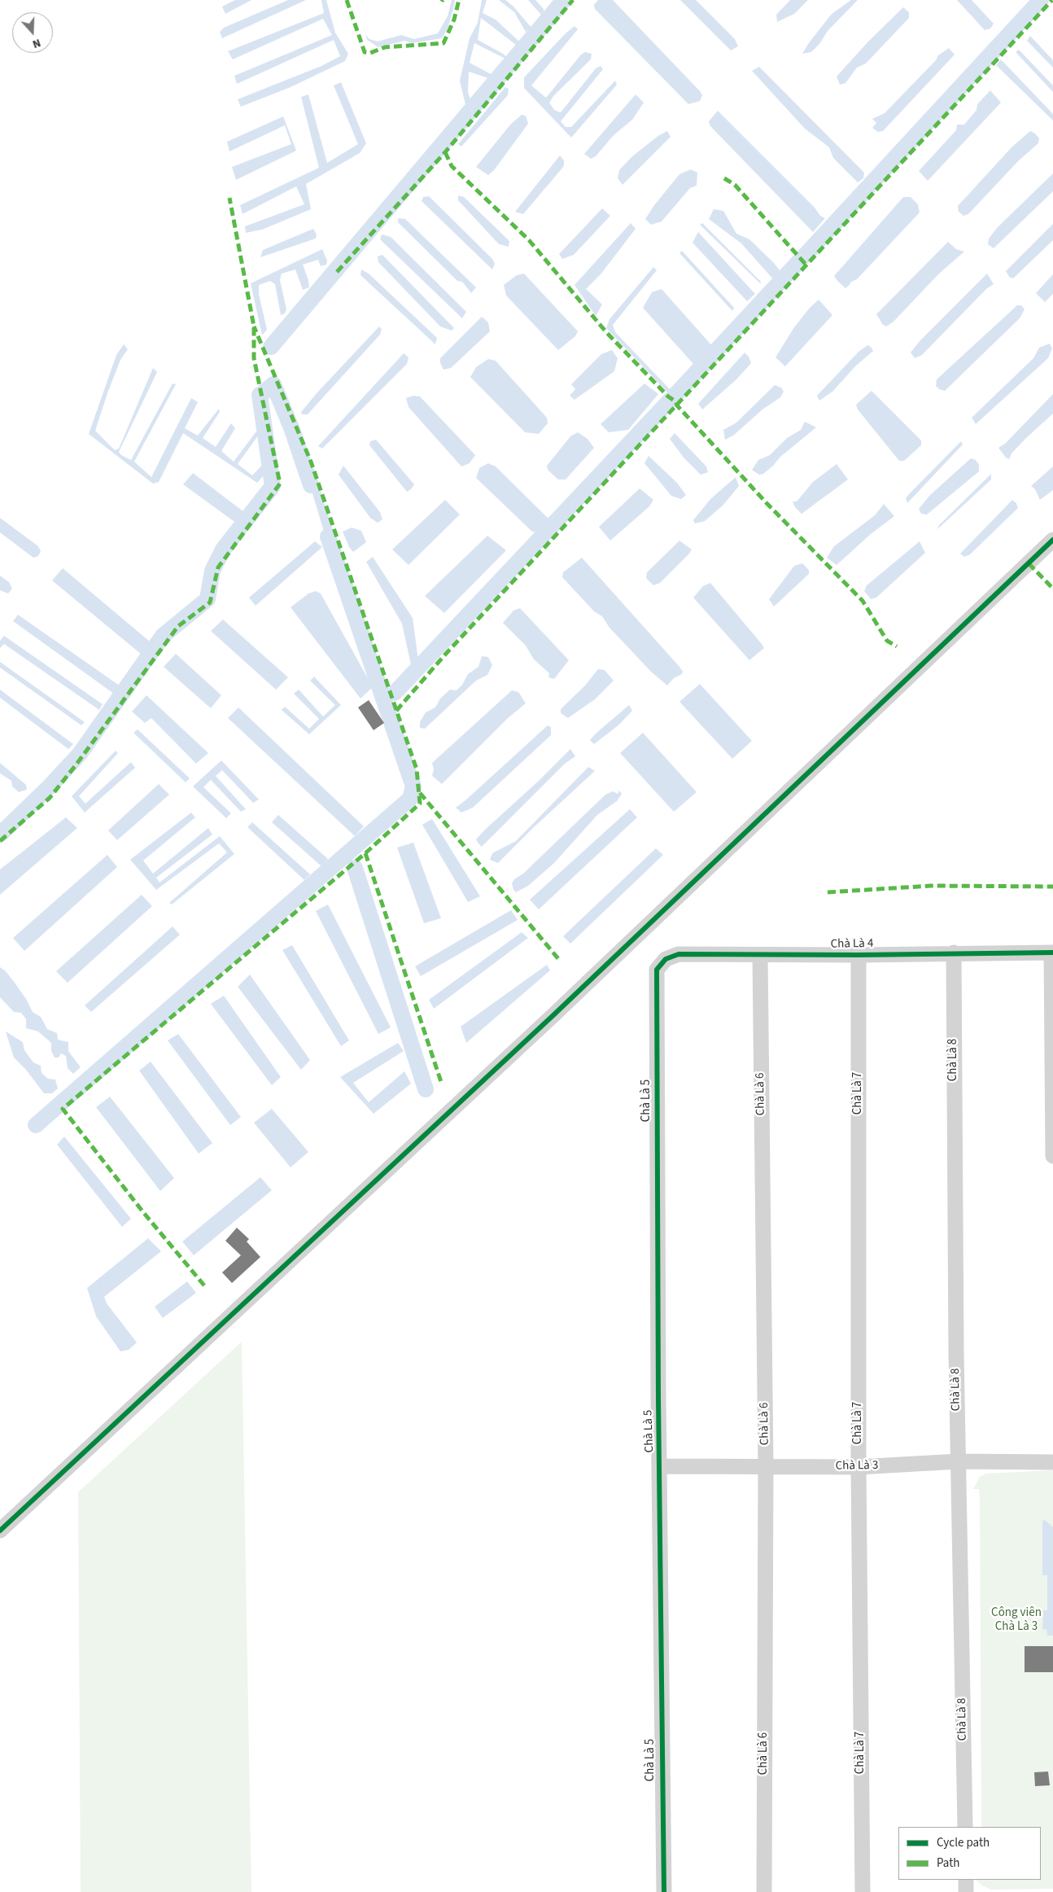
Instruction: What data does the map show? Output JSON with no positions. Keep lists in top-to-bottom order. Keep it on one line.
{"streets":{"street":["Chà Là 4","Chà Là 8","Chà Là 7","Chà Là 6","Chà Là 5","Chà Là 3"]},"crossings":[["Chà Là 4","Chà Là 8"],["Chà Là 4","Chà Là 7"],["Chà Là 4","Chà Là 6"],["Chà Là 4","Chà Là 5"],["Chà Là 8","Chà Là 3"],["Chà Là 7","Chà Là 3"],["Chà Là 6","Chà Là 3"],["Chà Là 5","Chà Là 3"]],"parks":["Công viên Chà Là 3"],"legend":["Cycle path","Path"],"north":"bottom"}
